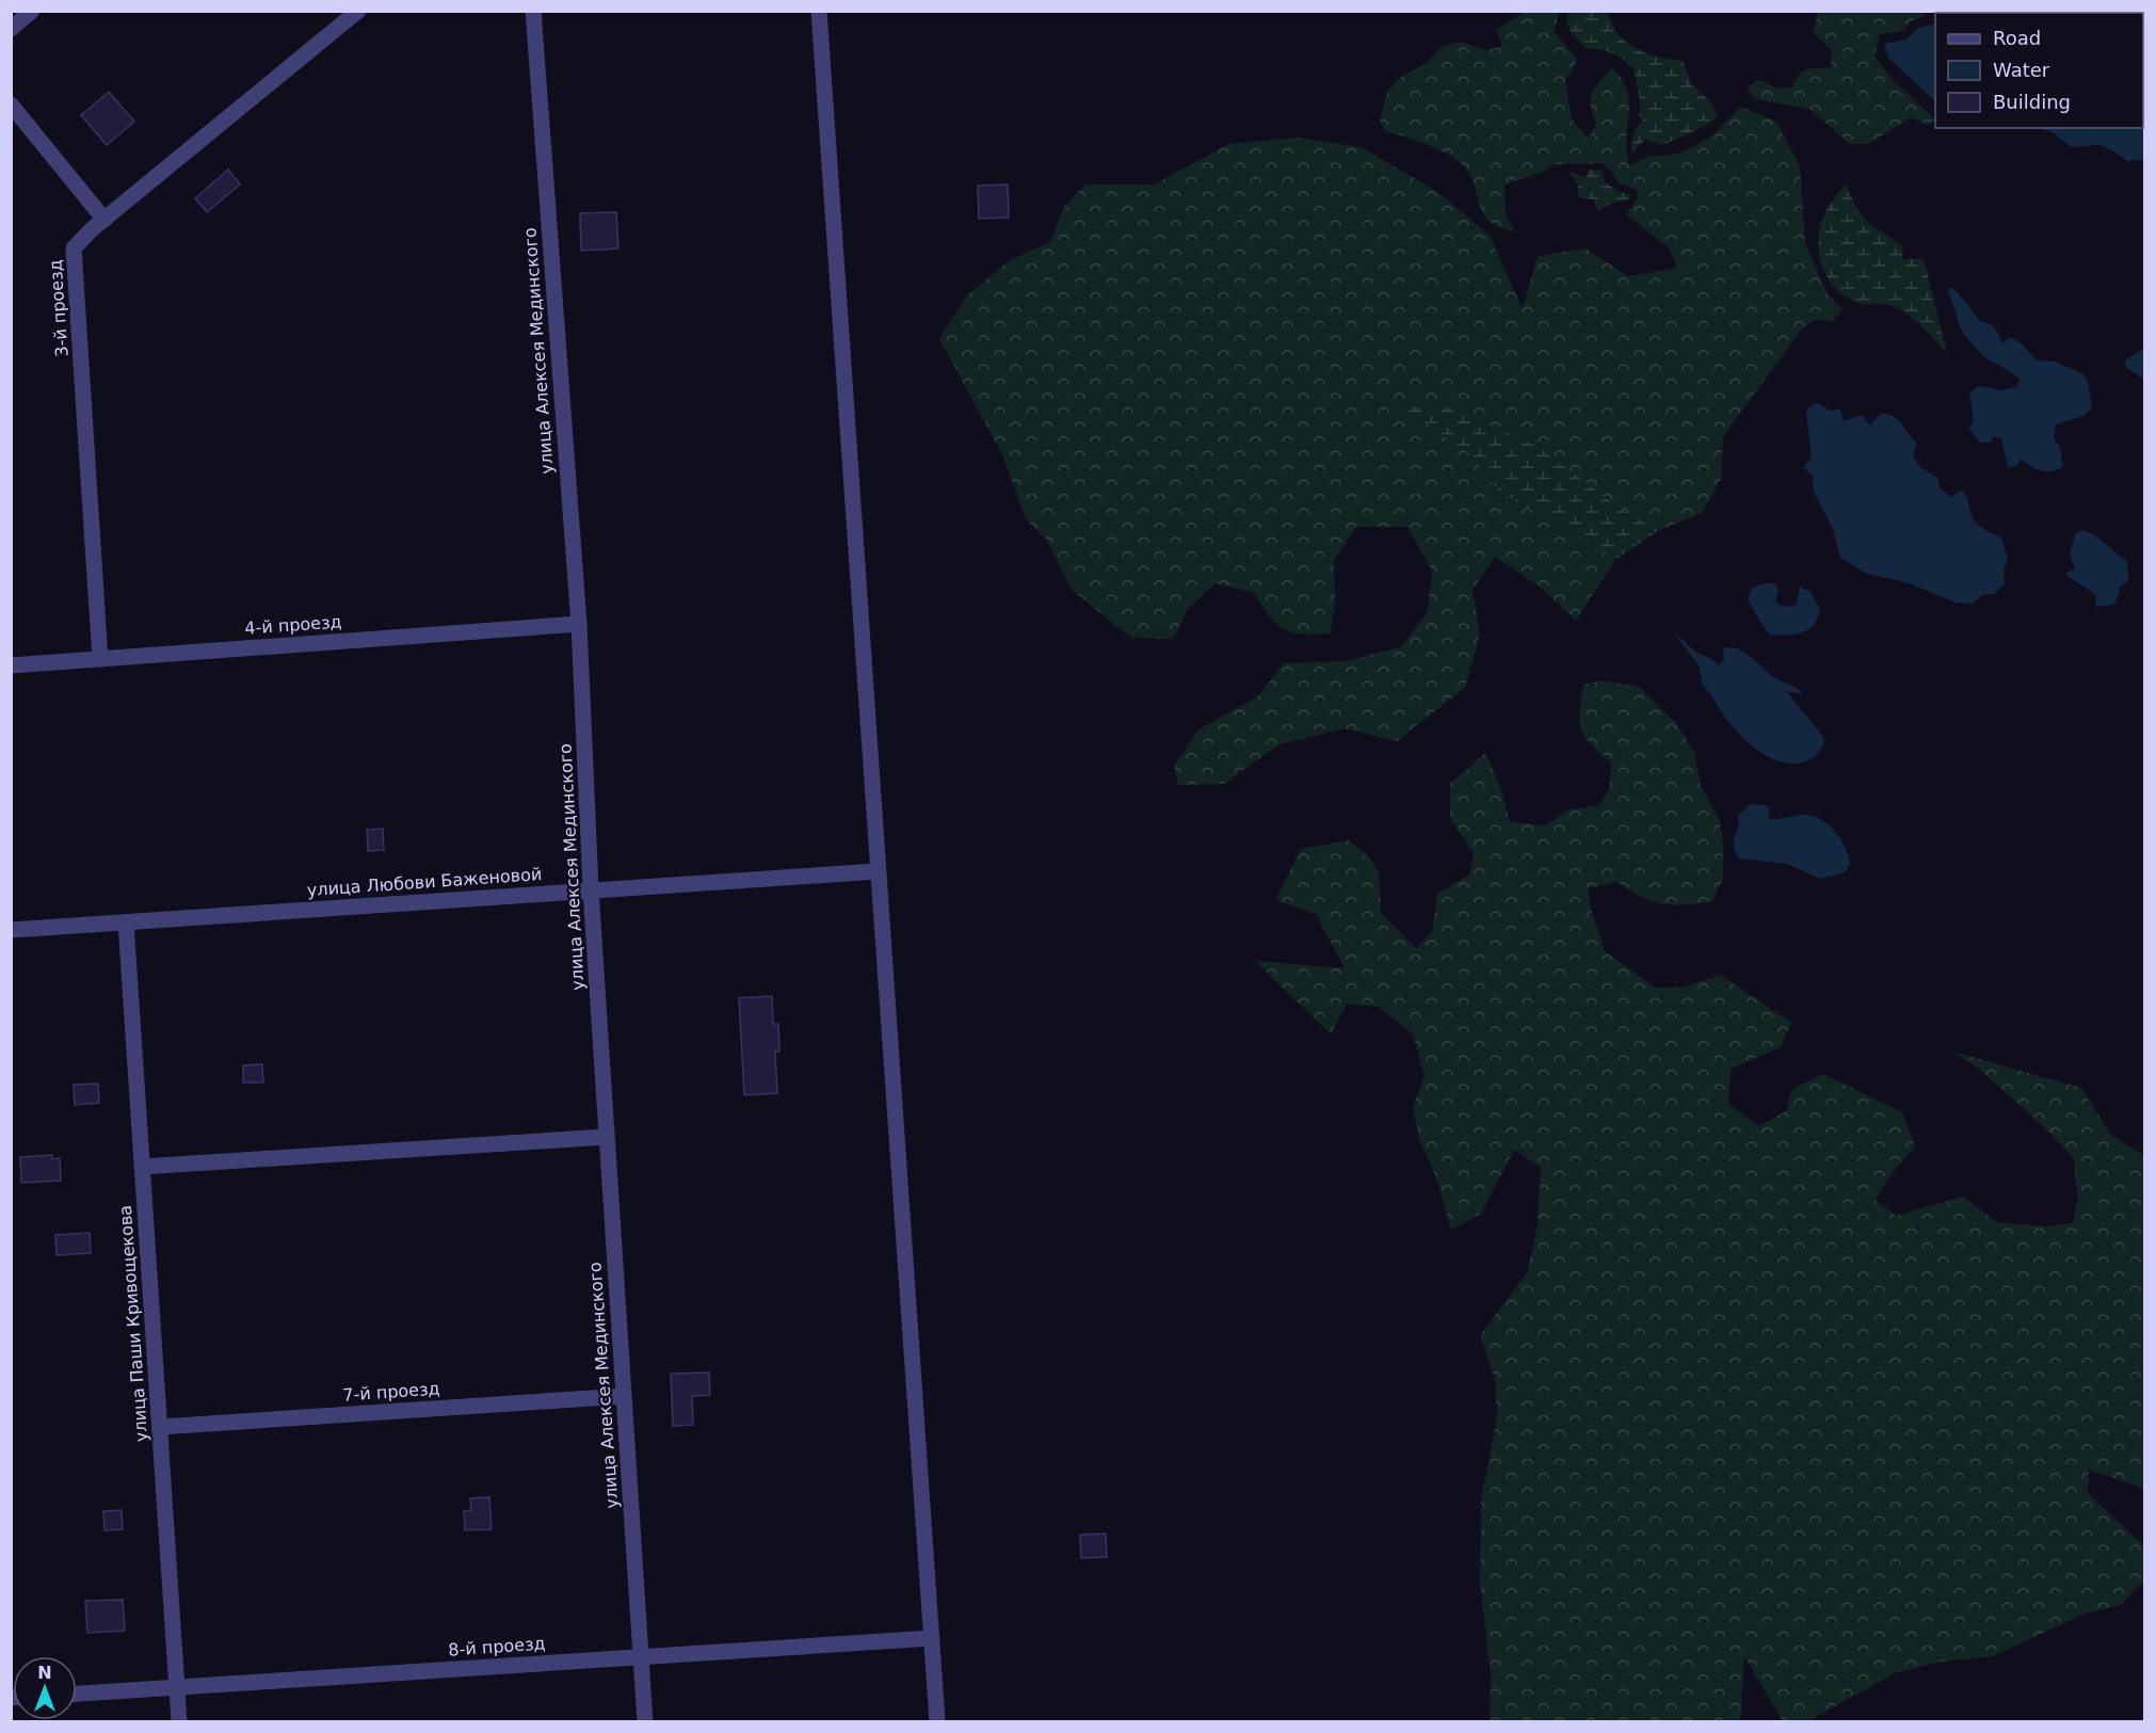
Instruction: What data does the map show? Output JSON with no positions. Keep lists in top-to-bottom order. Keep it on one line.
{"streets":{"street":["3-й проезд","улица Алексея Мединского","4-й проезд","улица Любови Баженовой","улица Паши Кривощекова","7-й проезд","8-й проезд"]},"crossings":[["3-й проезд","4-й проезд"],["улица Алексея Мединского","4-й проезд"],["улица Алексея Мединского","улица Любови Баженовой"],["улица Алексея Мединского","7-й проезд"],["улица Алексея Мединского","8-й проезд"],["улица Любови Баженовой","улица Паши Кривощекова"],["улица Паши Кривощекова","7-й проезд"],["улица Паши Кривощекова","8-й проезд"]],"legend":["Road","Water","Building"],"north":"top"}
